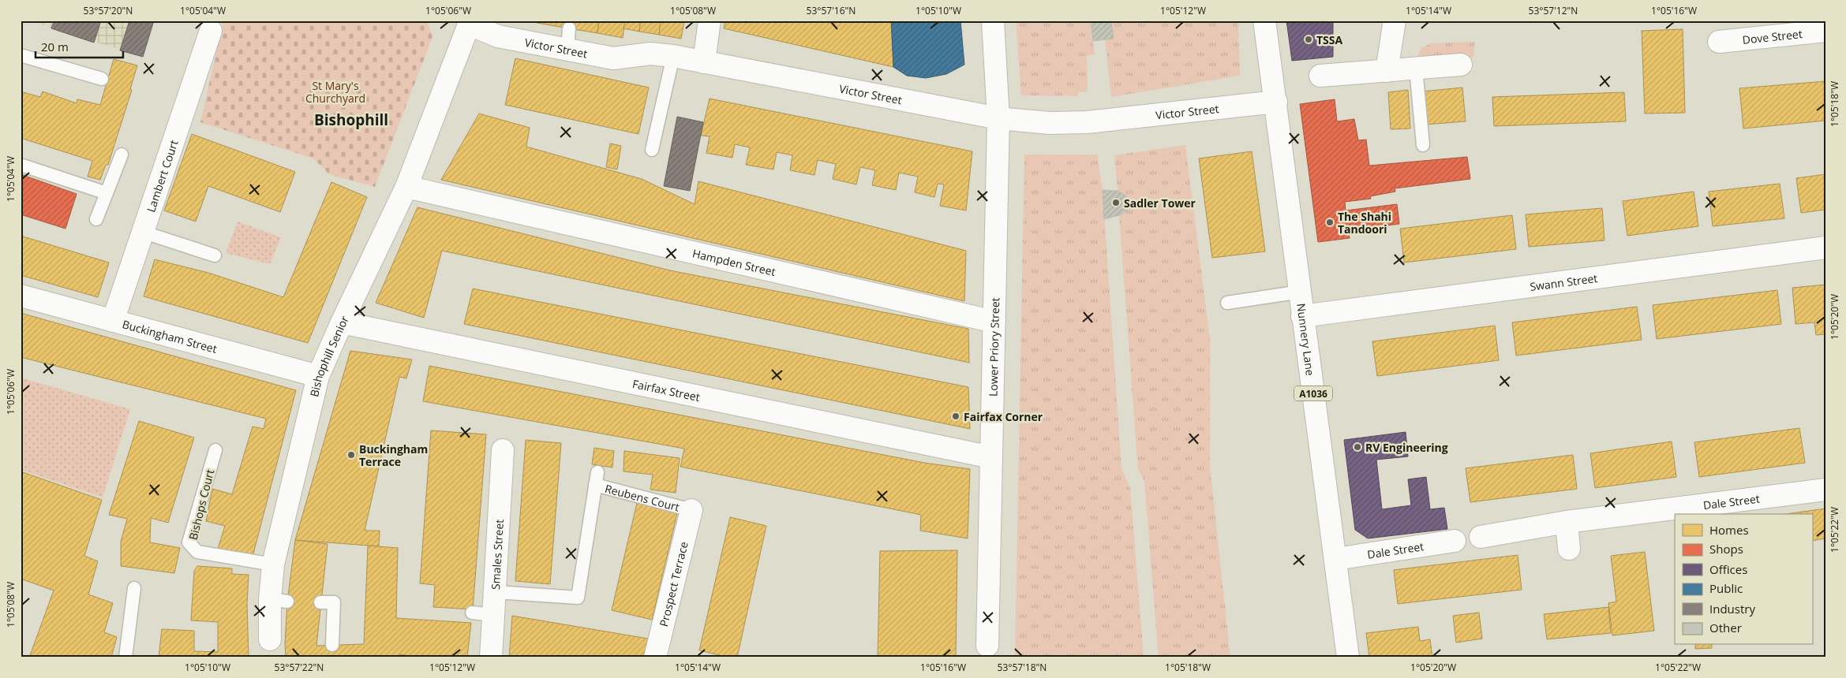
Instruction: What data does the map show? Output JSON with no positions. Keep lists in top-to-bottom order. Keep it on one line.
{"streets":{"street":["Dove Street","Victor Street","Lambert Court","Hampden Street","Swann Street","Buckingham Street","Nunnery Lane","Lower Priory Street","Bishophill Senior","Fairfax Street","A1036","Dale Street","Smales Street","Prospect Terrace"],"lane":["Reubens Court","Bishops Court"]},"crossings":[["Victor Street","Nunnery Lane"],["Victor Street","Lower Priory Street"],["Victor Street","Bishophill Senior"],["Lambert Court","Buckingham Street"],["Hampden Street","Lower Priory Street"],["Hampden Street","Bishophill Senior"],["Swann Street","Nunnery Lane"],["Buckingham Street","Bishophill Senior"],["Nunnery Lane","Dale Street"],["Lower Priory Street","Fairfax Street"],["Bishophill Senior","Fairfax Street"],["Bishophill Senior","Bishops Court"],["Reubens Court","Smales Street"],["Reubens Court","Prospect Terrace"]],"districts":["Bishophill"],"parks":["St Mary's Churchyard"],"places":["TSSA","Sadler Tower","The Shahi Tandoori","Fairfax Corner","RV Engineering","Buckingham Terrace"],"legend":["Homes","Shops","Offices","Public","Industry","Other"],"scale_bar":"20 m","coordinates":["53°57'20\"N","1°05'04\"W","1°05'06\"W","1°05'08\"W","53°57'16\"N","1°05'10\"W","1°05'12\"W","1°05'14\"W","53°57'12\"N","1°05'16\"W","1°05'18\"W","1°05'20\"W","1°05'22\"W","53°57'22\"N","53°57'18\"N"]}
